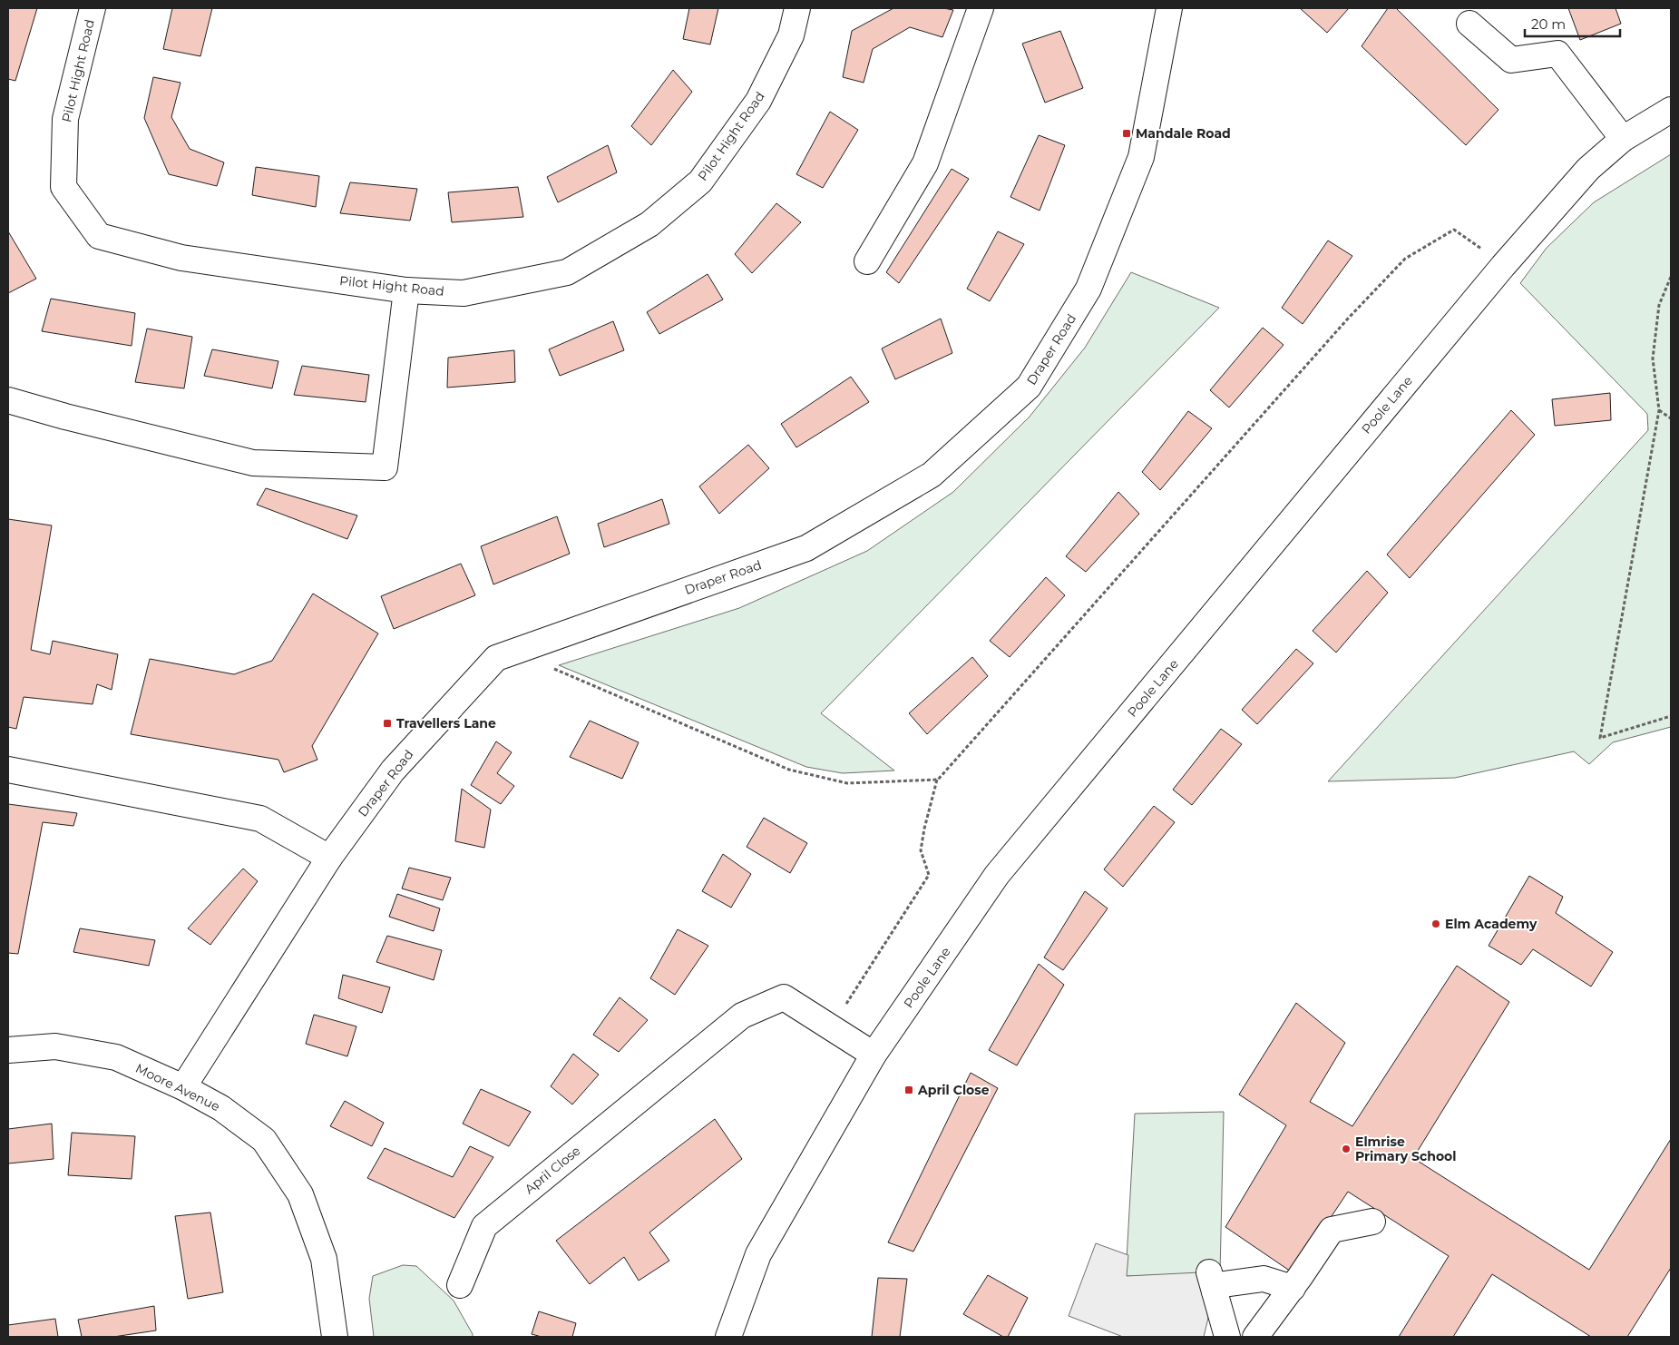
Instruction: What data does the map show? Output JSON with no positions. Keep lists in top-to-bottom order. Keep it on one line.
{"streets":{"street":["Pilot Hight Road","Draper Road","Poole Lane","Moore Avenue","April Close"]},"crossings":[["Draper Road","Moore Avenue"],["Poole Lane","April Close"]],"places":{"transit":["Mandale Road","Travellers Lane","April Close"],"other":["Elm Academy","Elmrise Primary School"]},"scale_bar":"20 m"}
